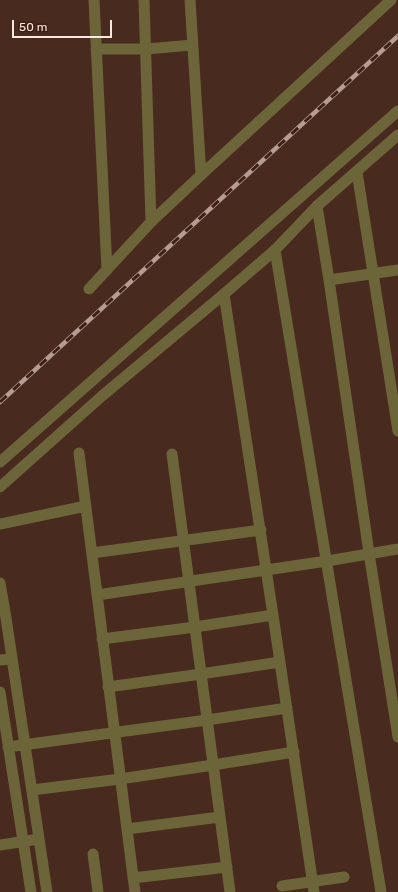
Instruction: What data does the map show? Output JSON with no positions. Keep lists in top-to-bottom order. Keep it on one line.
{"scale_bar":"50 m"}
